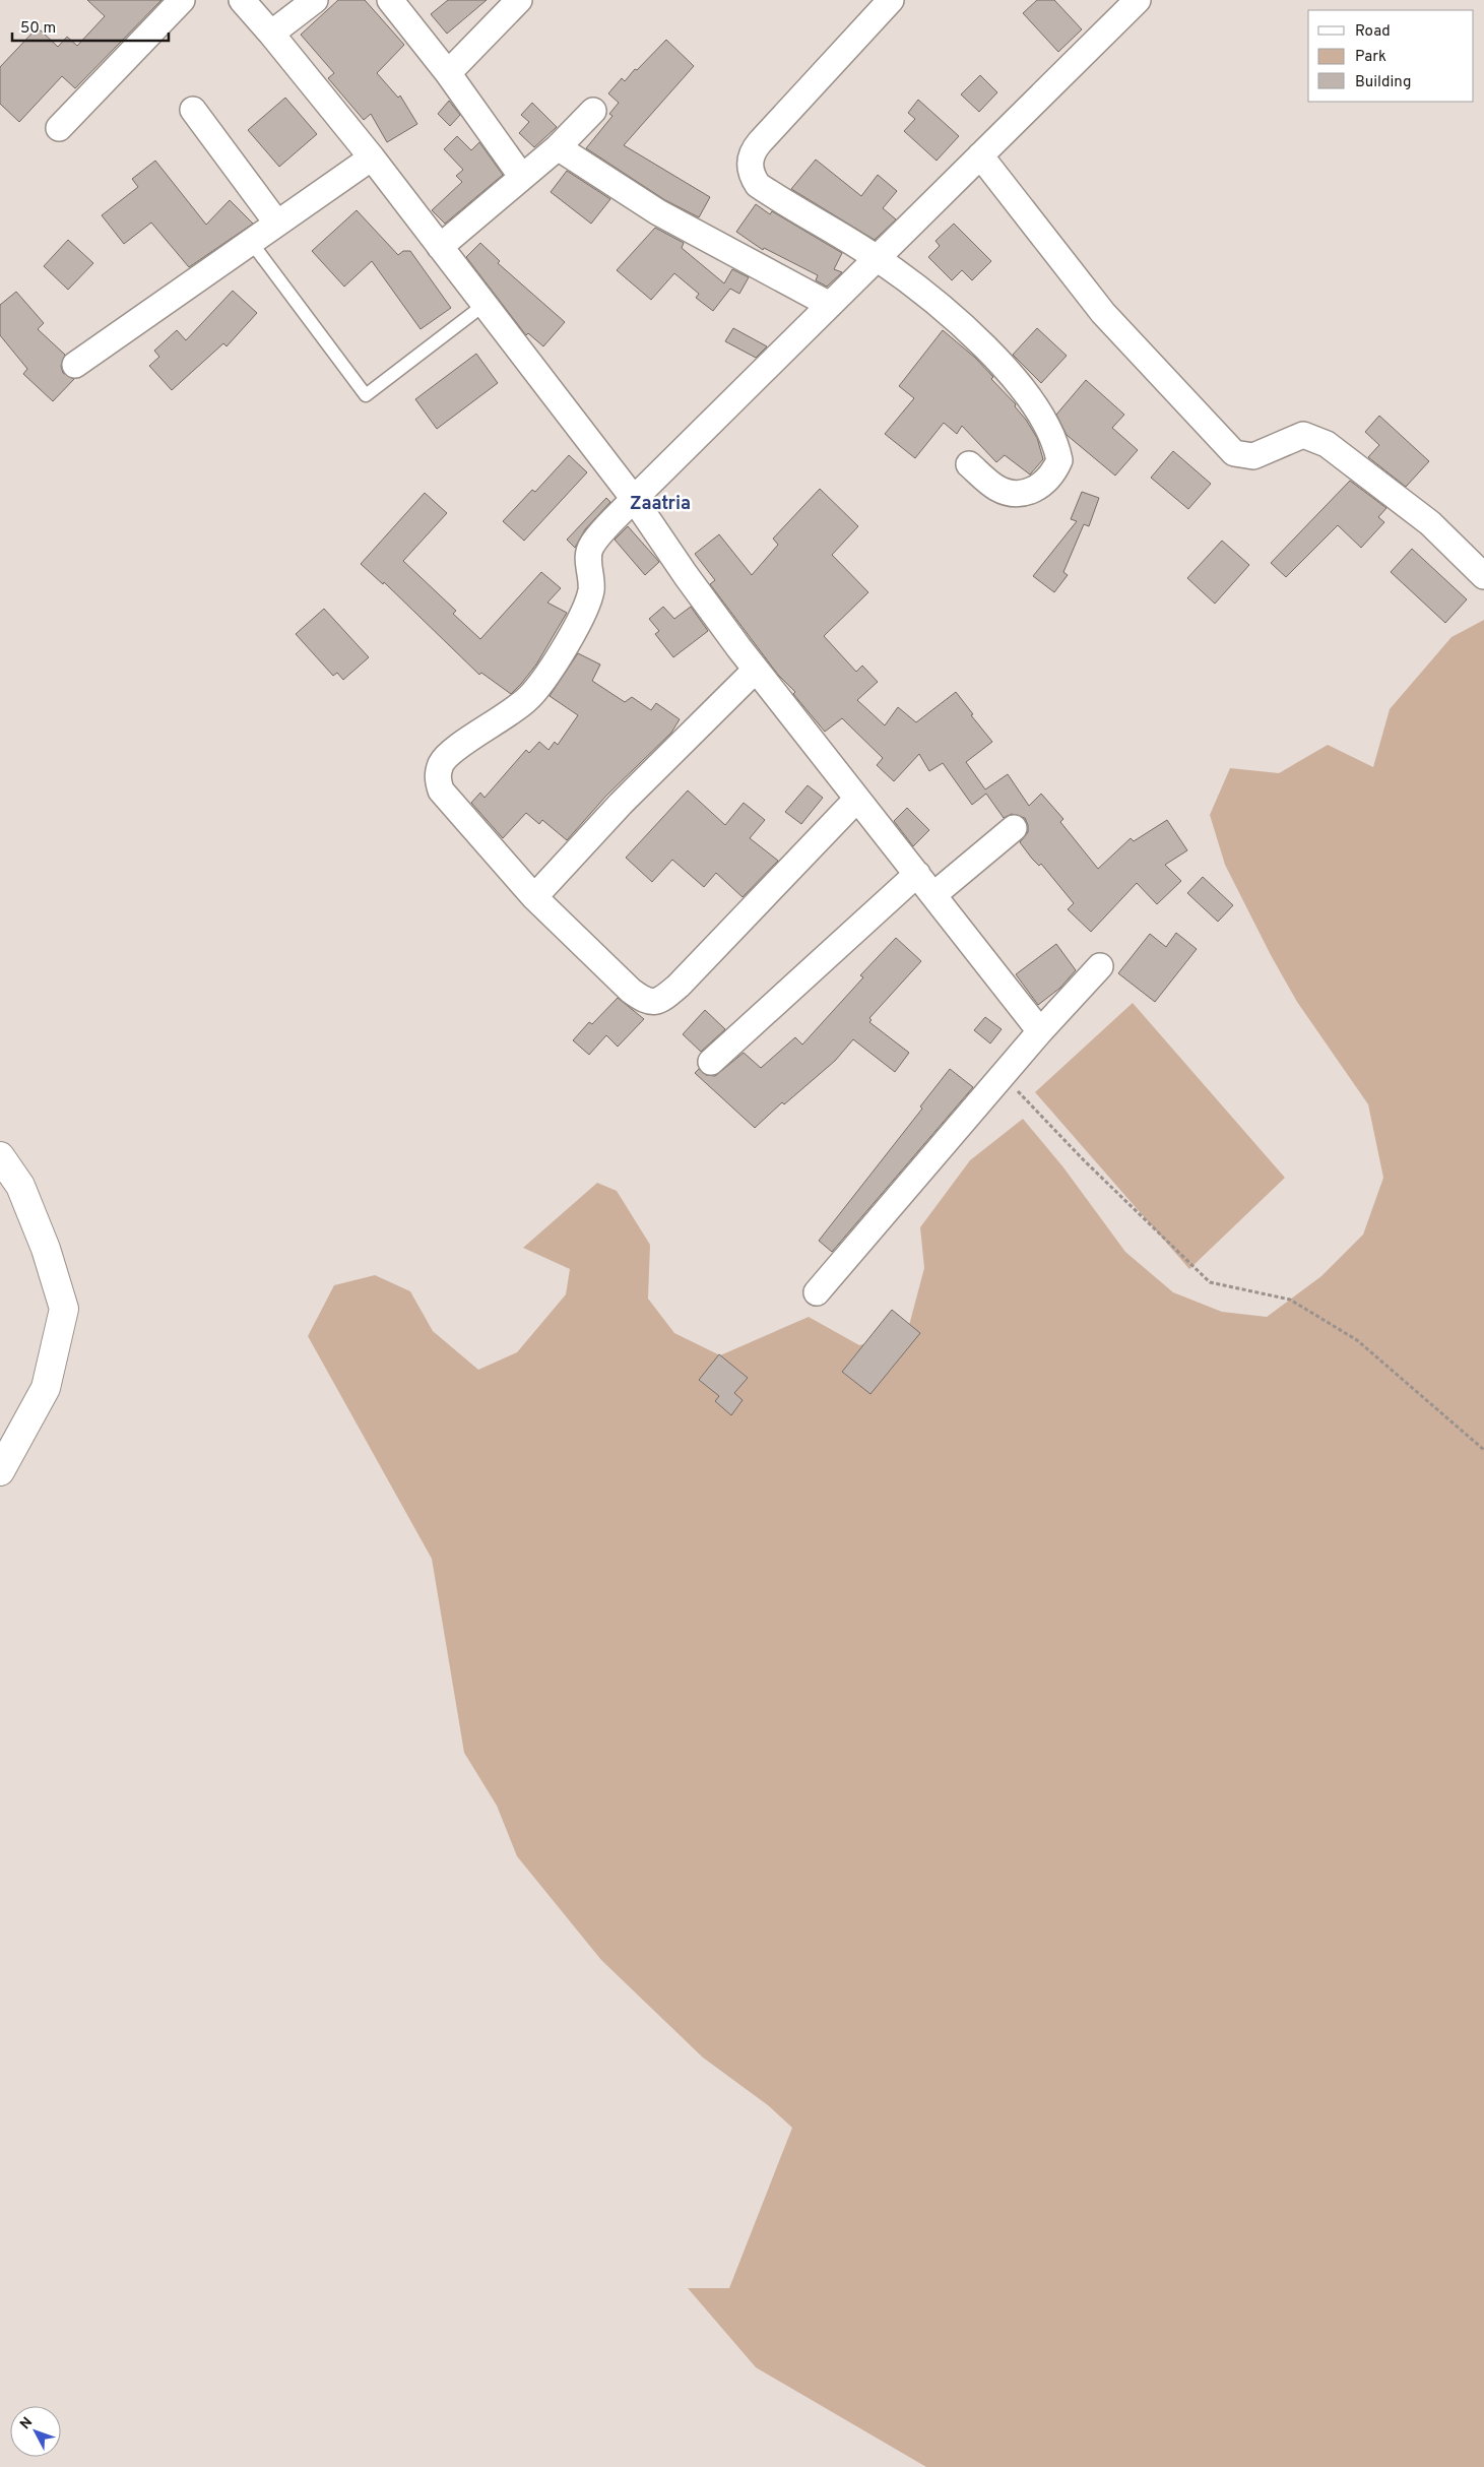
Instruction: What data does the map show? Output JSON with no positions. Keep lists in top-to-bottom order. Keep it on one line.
{"districts":["Zaatria"],"legend":["Road","Park","Building"],"scale_bar":"50 m","north":"top left"}
